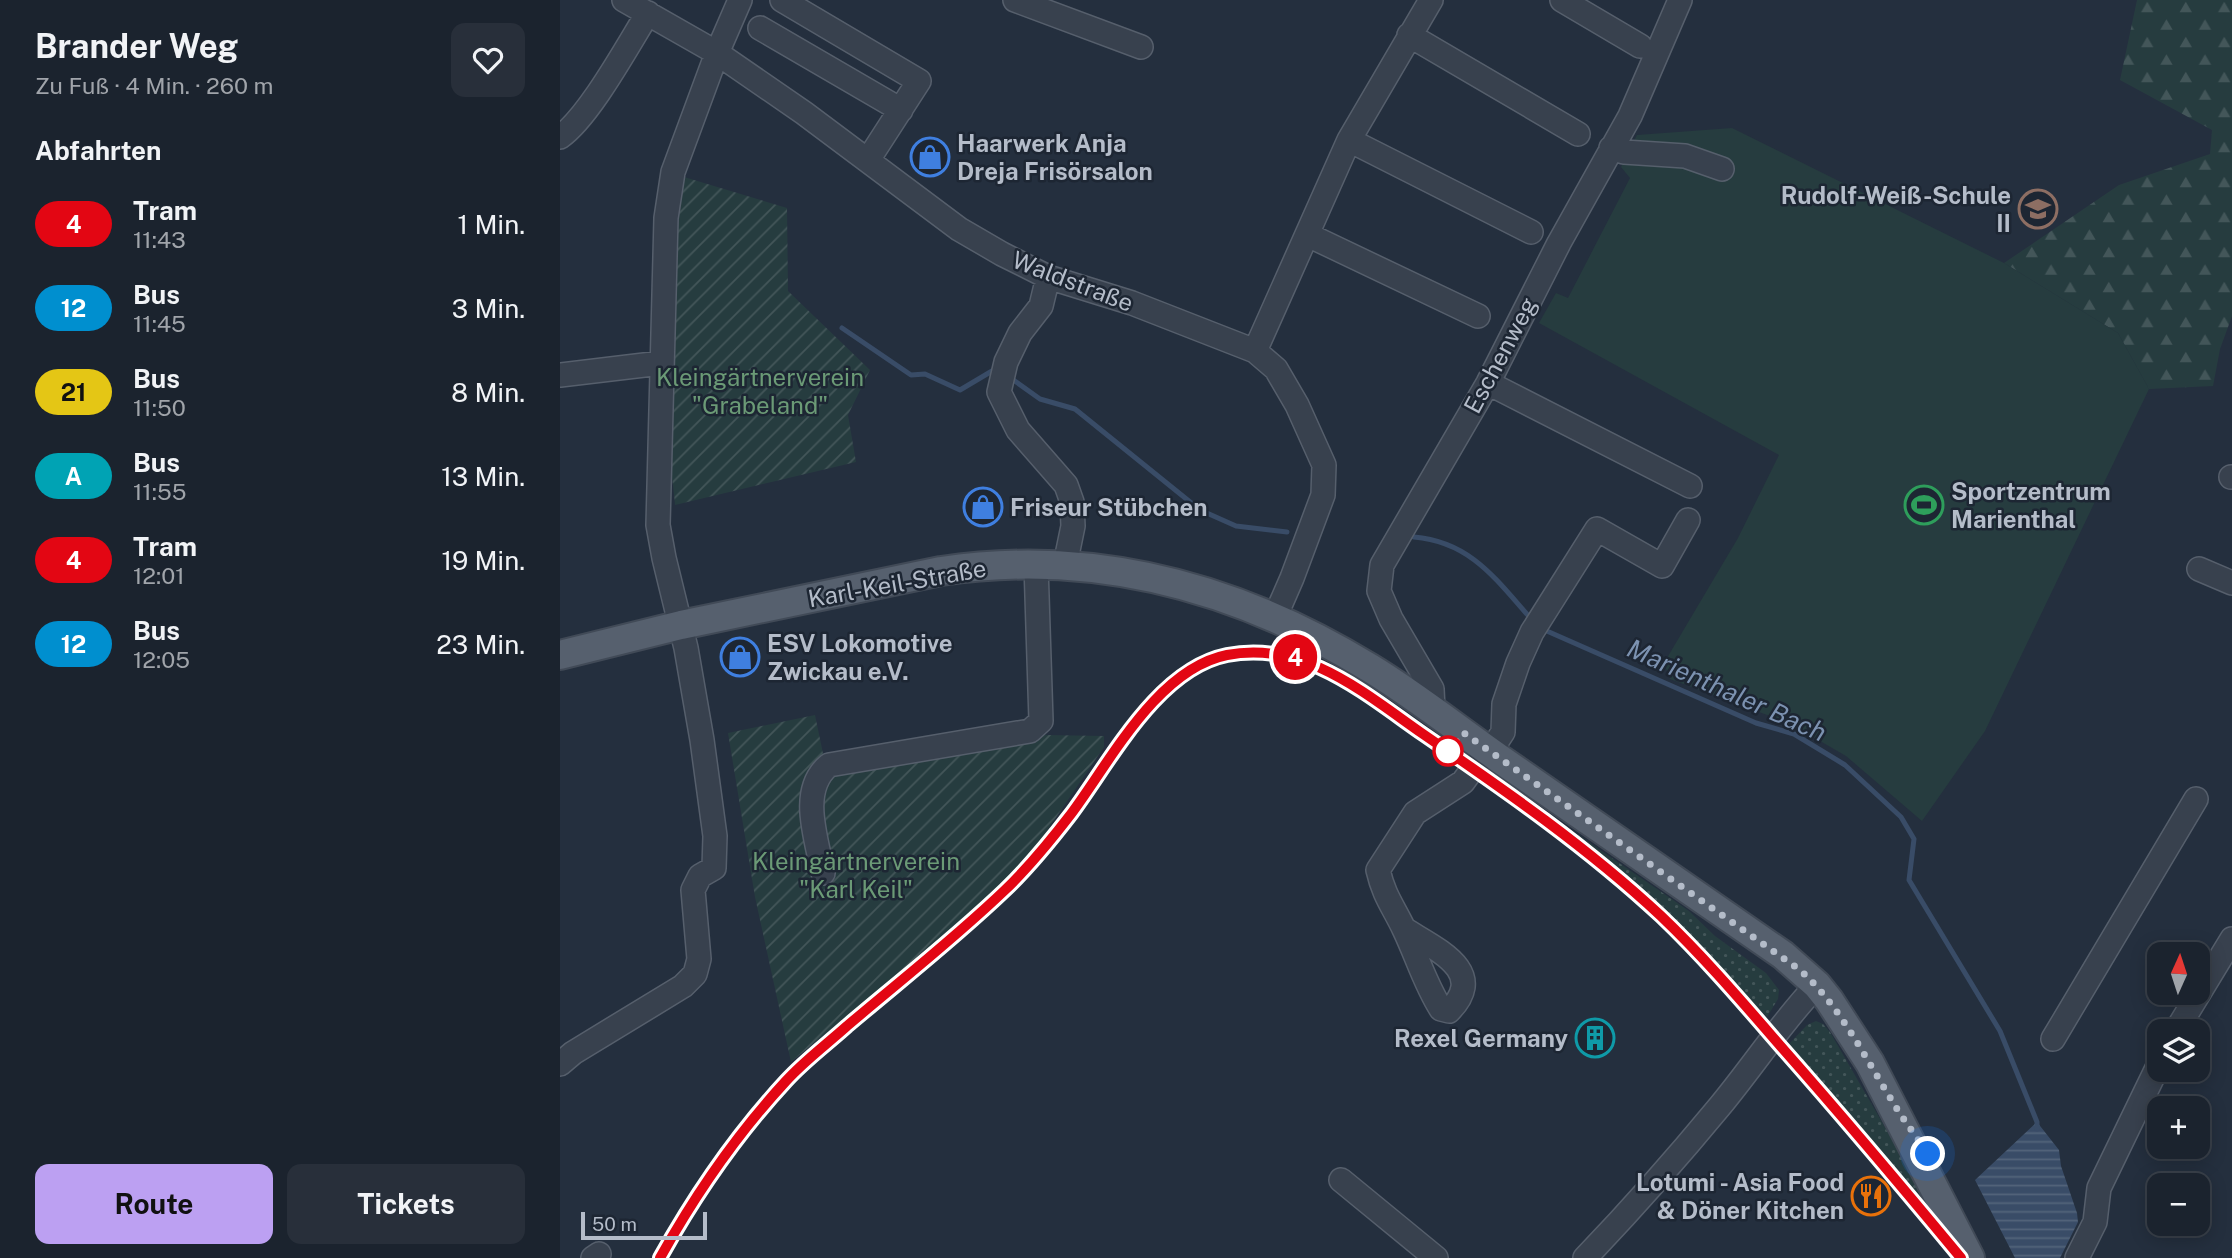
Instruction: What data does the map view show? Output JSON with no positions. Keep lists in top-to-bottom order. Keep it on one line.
{"streets":{"main road":["Karl-Keil-Straße"],"street":["Waldstraße","Eschenweg"]},"crossings":[["Waldstraße","Karl-Keil-Straße"],["Eschenweg","Karl-Keil-Straße"]],"water":["Marienthaler Bach"],"parks":["Kleingärtnerverein \"Grabeland\"","Kleingärtnerverein \"Karl Keil\""],"places":{"shop":["Haarwerk Anja Dreja Frisörsalon","Friseur Stübchen","ESV Lokomotive Zwickau e.V."],"school or university":["Rudolf-Weiß-Schule II"],"sports":["Sportzentrum Marienthal"],"building":["Rexel Germany"],"restaurant":["Lotumi - Asia Food & Döner Kitchen"]},"lines":["tram line 4"],"scale_bar":"50 m","north":"top","page":{"heading":[["Brander Weg","Zu Fuß · 4 Min. · 260 m"],"Abfahrten"],"on_map":"4","list":[{"mark":"4","name":"Tram","note":"11:43","value":"1 Min."},{"mark":"12","name":"Bus","note":"11:45","value":"3 Min."},{"mark":"21","name":"Bus","note":"11:50","value":"8 Min."},{"mark":"A","name":"Bus","note":"11:55","value":"13 Min."},{"mark":"4","name":"Tram","note":"12:01","value":"19 Min."},{"mark":"12","name":"Bus","note":"12:05","value":"23 Min."}],"map_buttons":["+","−"],"buttons":["Route","Tickets"],"scale":"50 m"}}
